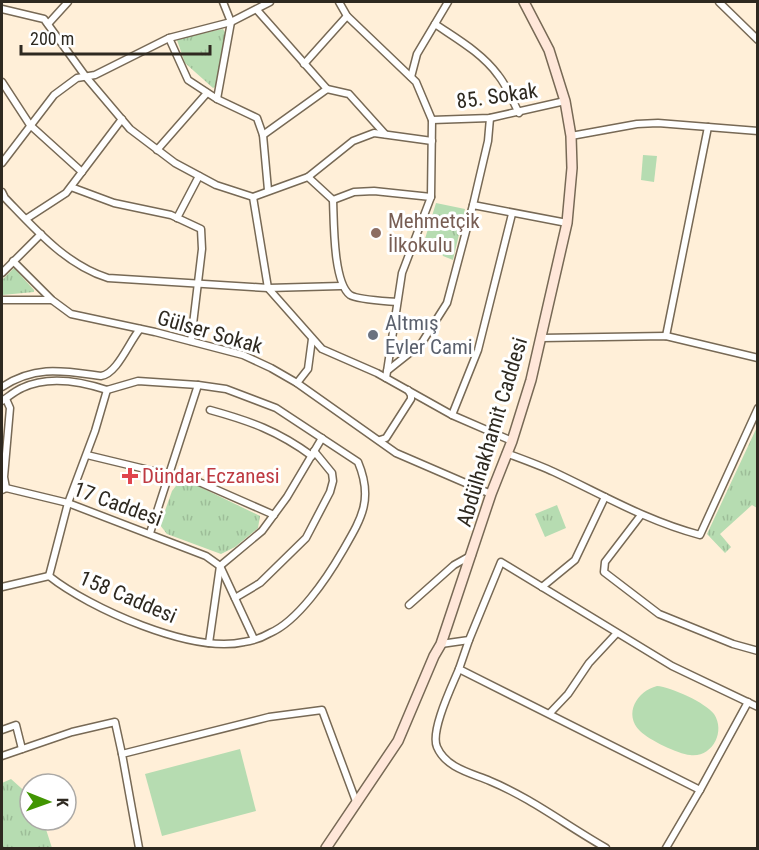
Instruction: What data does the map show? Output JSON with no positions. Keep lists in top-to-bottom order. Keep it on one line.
{"streets":{"main road":["Abdülhakhamit Caddesi"],"street":["85. Sokak","Gülser Sokak","17 Caddesi","158 Caddesi"]},"crossings":[["85. Sokak","Abdülhakhamit Caddesi"],["Gülser Sokak","Abdülhakhamit Caddesi"]],"places":{"other":["Mehmetçik İlkokulu","Altmış Evler Cami"],"health":["Dündar Eczanesi"]},"scale_bar":"200 m","north":"right"}
